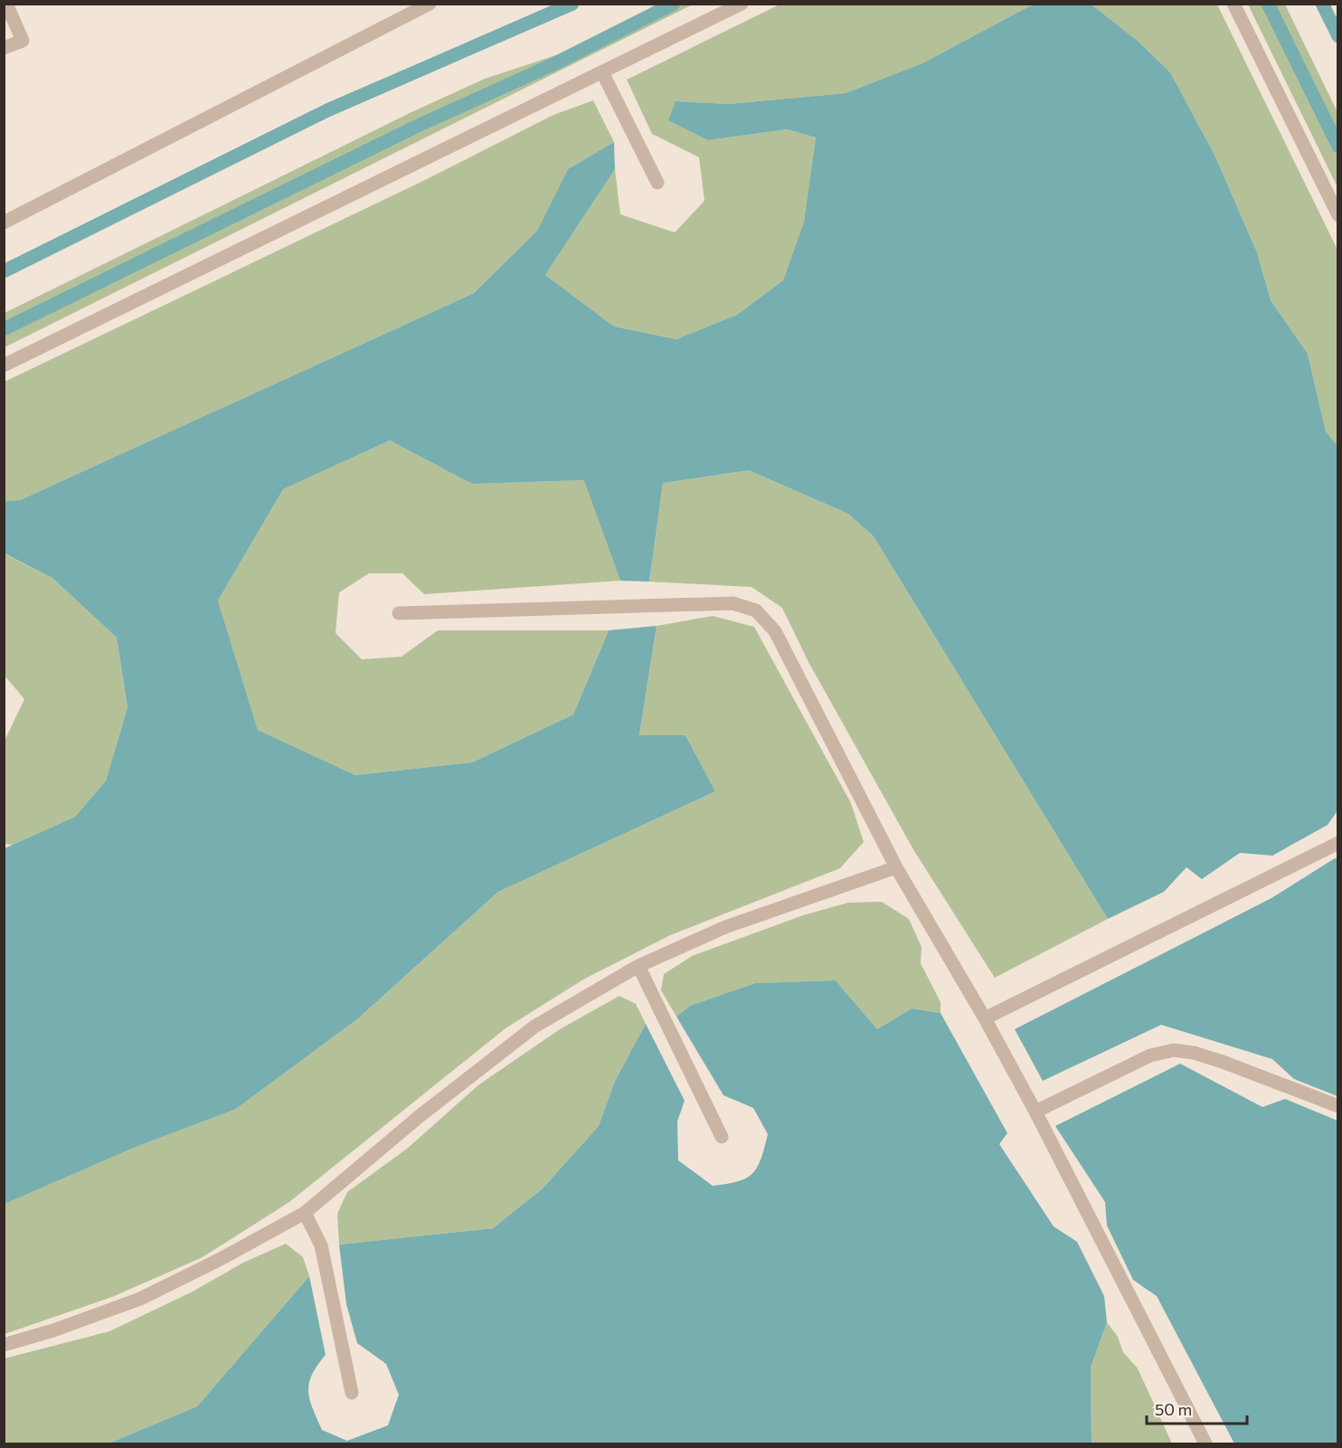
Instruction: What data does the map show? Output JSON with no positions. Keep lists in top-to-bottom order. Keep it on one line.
{"scale_bar":"50 m"}
